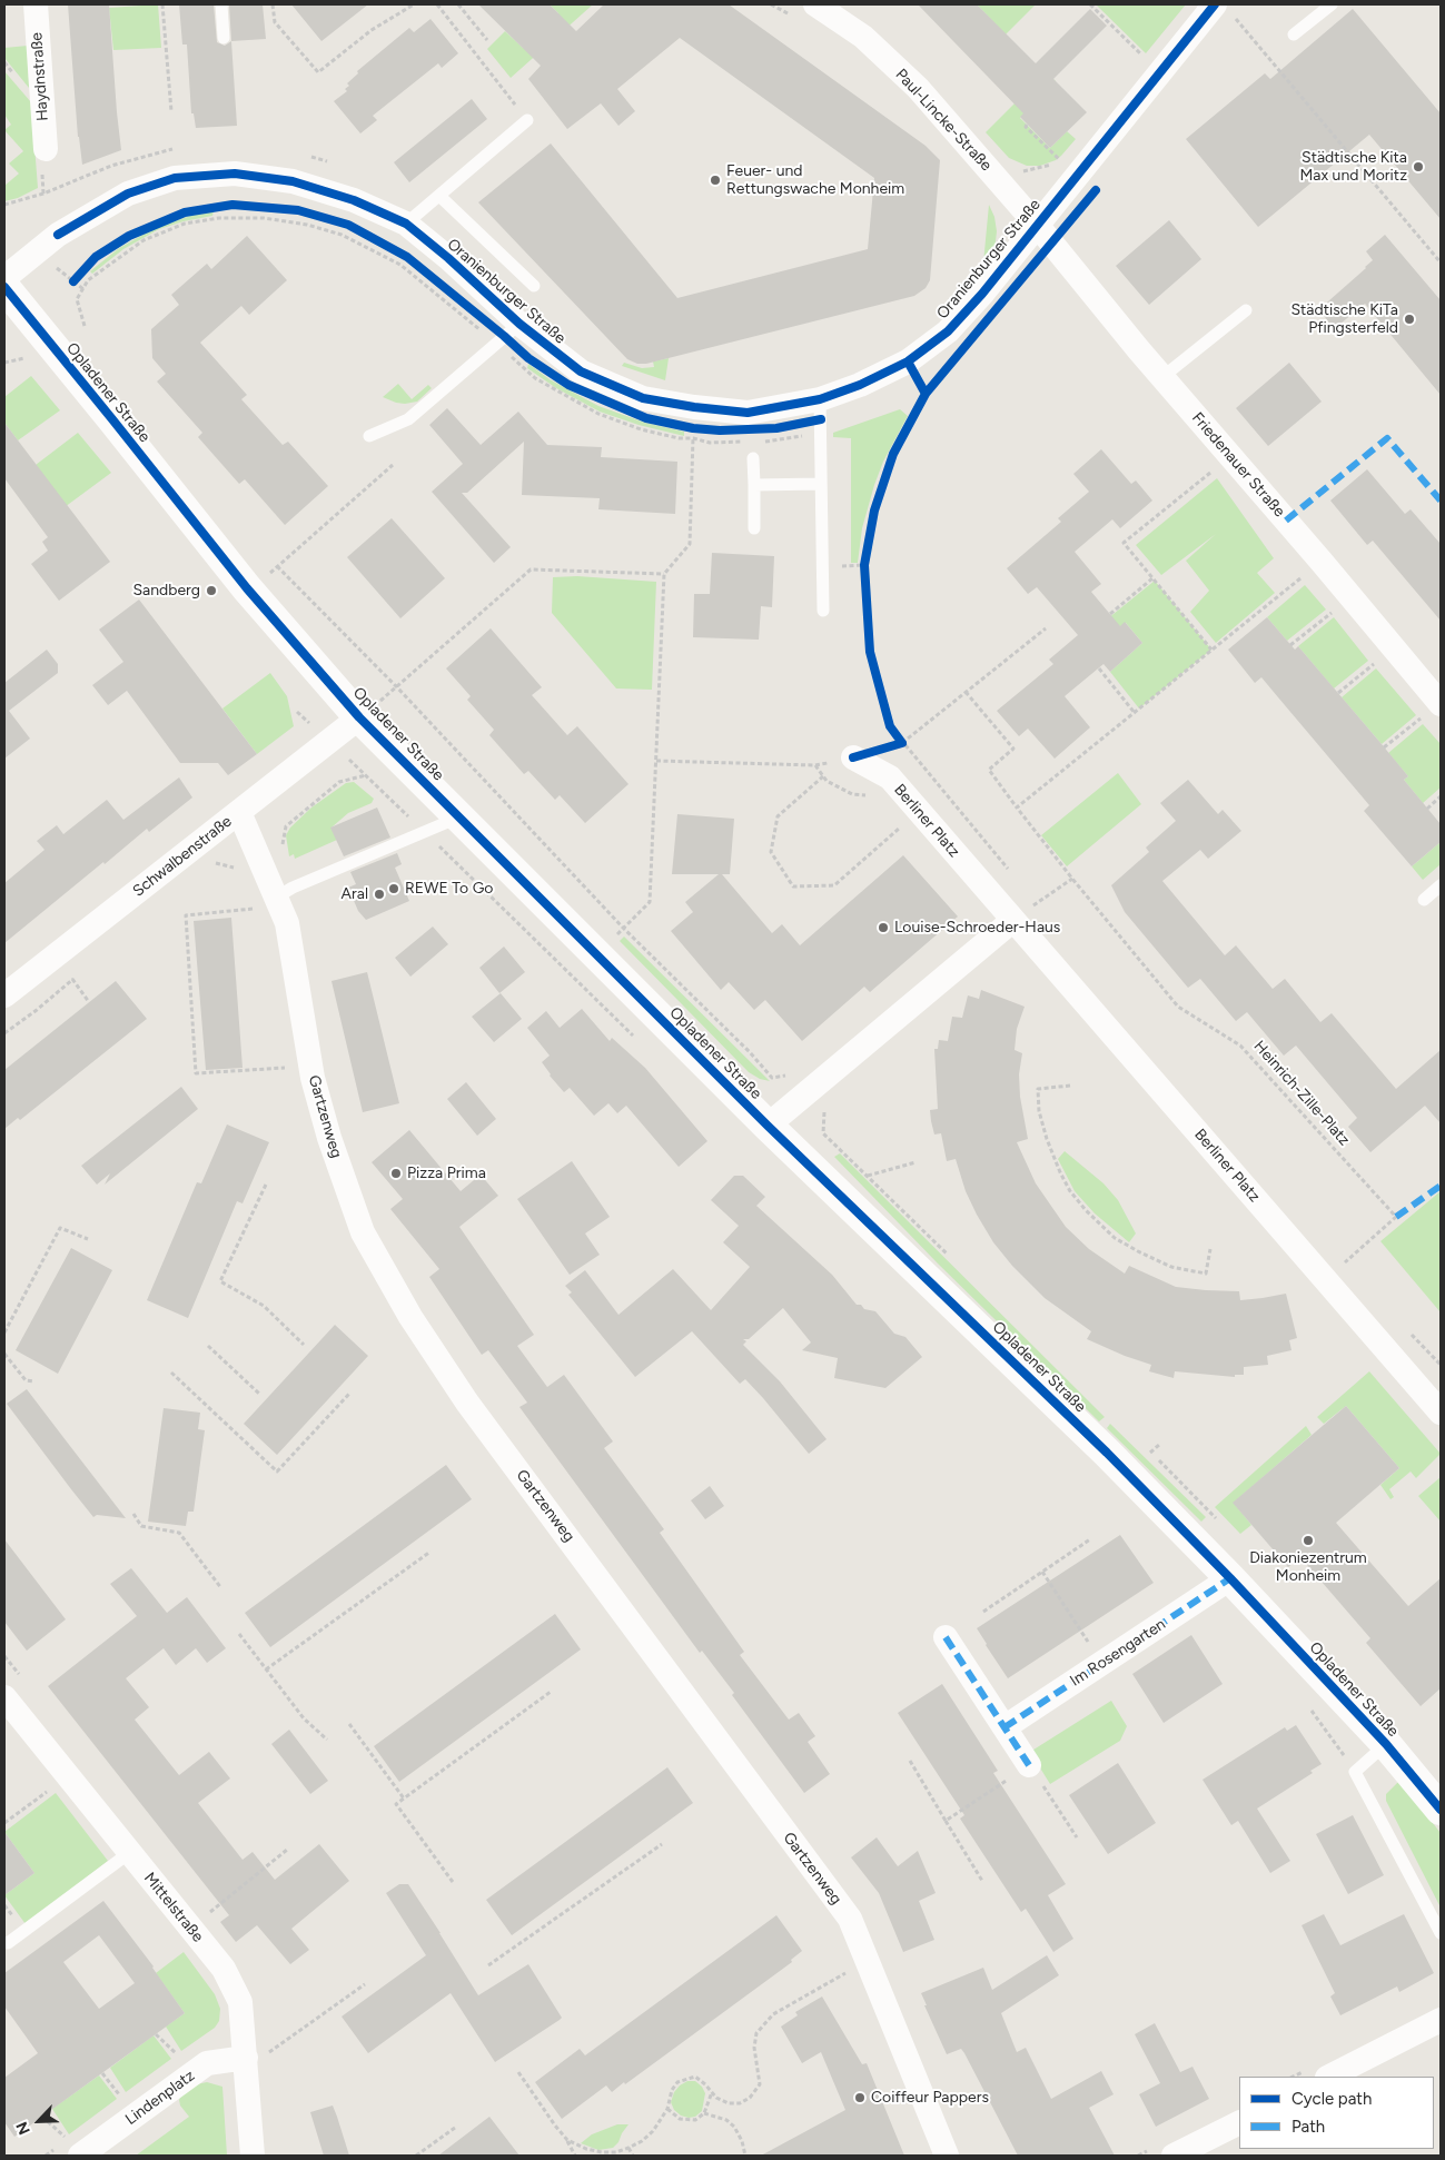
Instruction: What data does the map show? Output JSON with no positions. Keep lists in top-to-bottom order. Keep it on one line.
{"streets":{"street":["Haydnstraße","Paul-Lincke-Straße","Oranienburger Straße","Opladener Straße","Friedenauer Straße","Berliner Platz","Schwalbenstraße","Gartzenweg","Im Rosengarten","Mittelstraße","Lindenplatz"],"path":["Heinrich-Zille-Platz"]},"crossings":[["Paul-Lincke-Straße","Oranienburger Straße"],["Paul-Lincke-Straße","Friedenauer Straße"],["Oranienburger Straße","Friedenauer Straße"],["Opladener Straße","Schwalbenstraße"],["Opladener Straße","Im Rosengarten"],["Berliner Platz","Heinrich-Zille-Platz"],["Schwalbenstraße","Gartzenweg"],["Mittelstraße","Lindenplatz"]],"places":["Städtische Kita Max und Moritz","Feuer- und Rettungswache Monheim","Städtische KiTa Pfingsterfeld","Sandberg","REWE To Go","Aral","Louise-Schroeder-Haus","Pizza Prima","Diakoniezentrum Monheim","Coiffeur Pappers"],"legend":["Cycle path","Path"],"north":"bottom left"}
